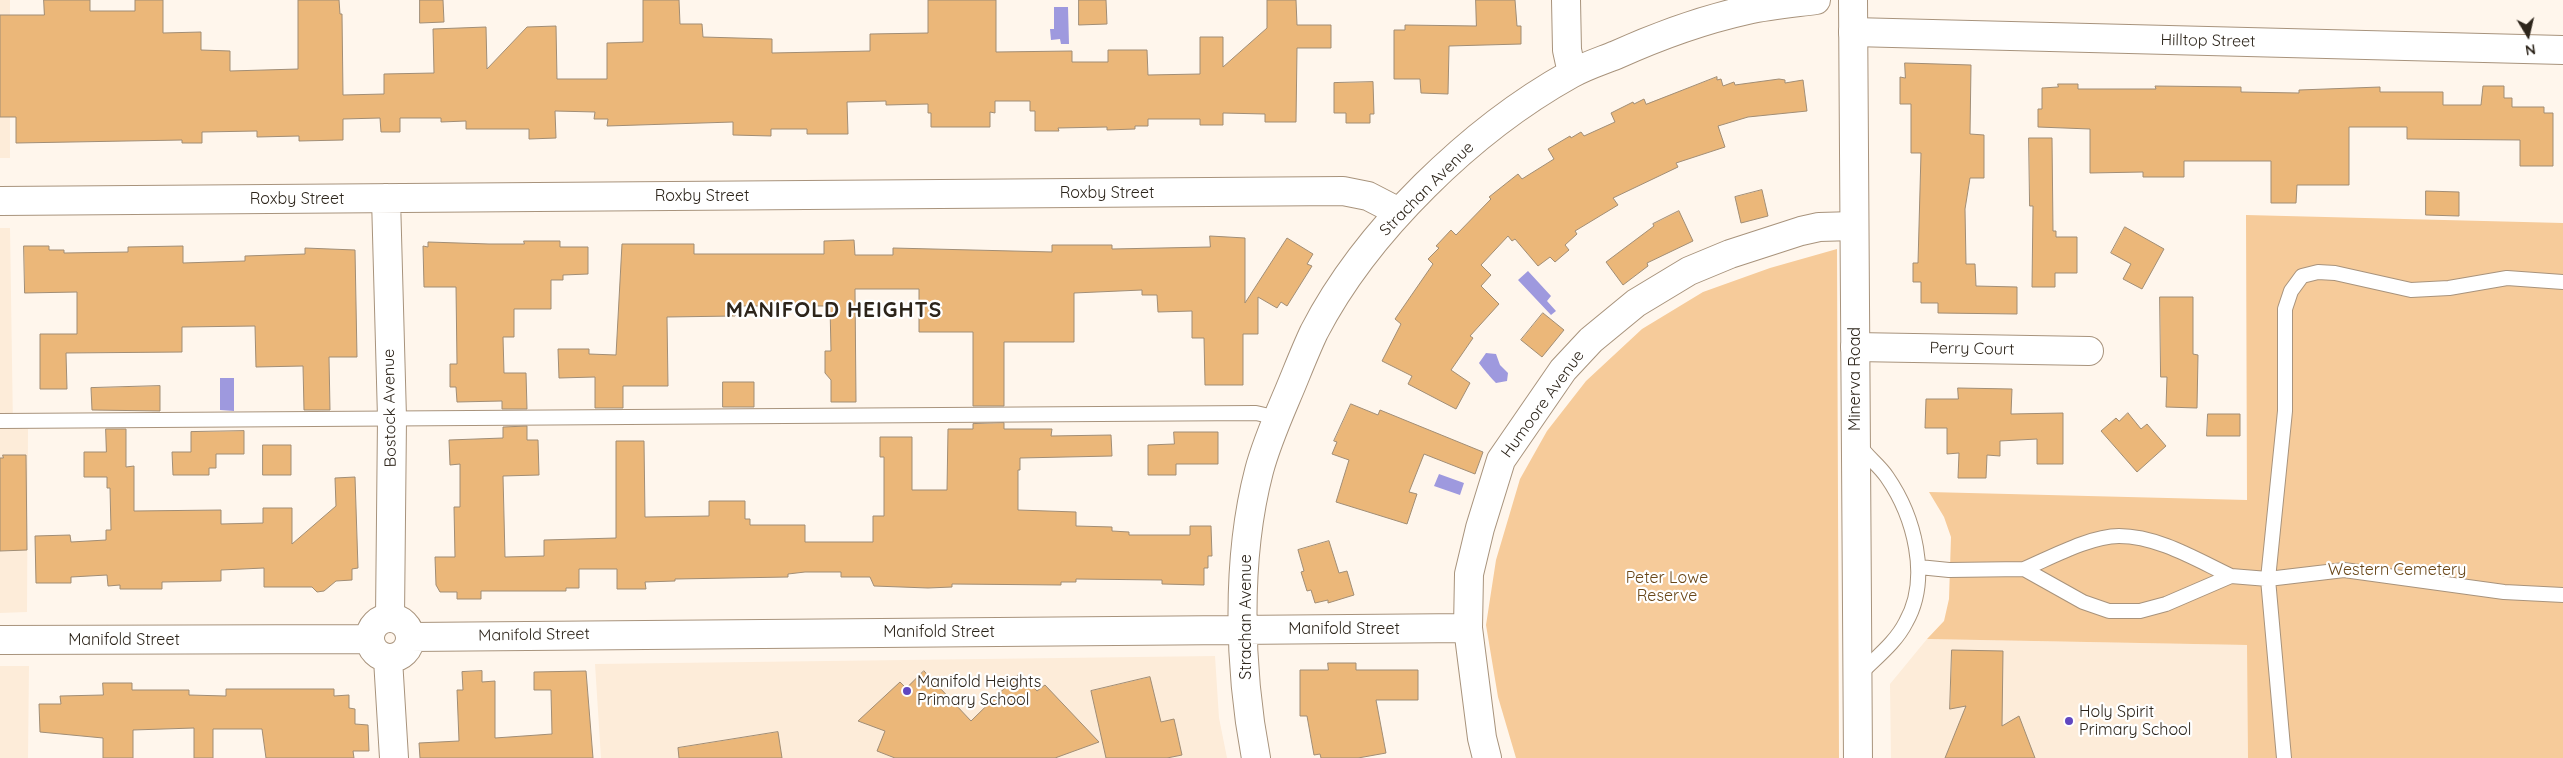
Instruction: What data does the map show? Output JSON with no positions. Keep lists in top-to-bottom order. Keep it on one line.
{"streets":{"street":["Hilltop Street","Strachan Avenue","Roxby Street","Perry Court","Minerva Road","Humoore Avenue","Bostock Avenue","Manifold Street"]},"crossings":[["Hilltop Street","Minerva Road"],["Strachan Avenue","Roxby Street"],["Strachan Avenue","Manifold Street"],["Roxby Street","Bostock Avenue"],["Perry Court","Minerva Road"],["Minerva Road","Humoore Avenue"],["Humoore Avenue","Manifold Street"],["Bostock Avenue","Manifold Street"]],"districts":["MANIFOLD HEIGHTS"],"parks":["Western Cemetery","Peter Lowe Reserve"],"places":["Manifold Heights Primary School","Holy Spirit Primary School"],"north":"bottom"}
